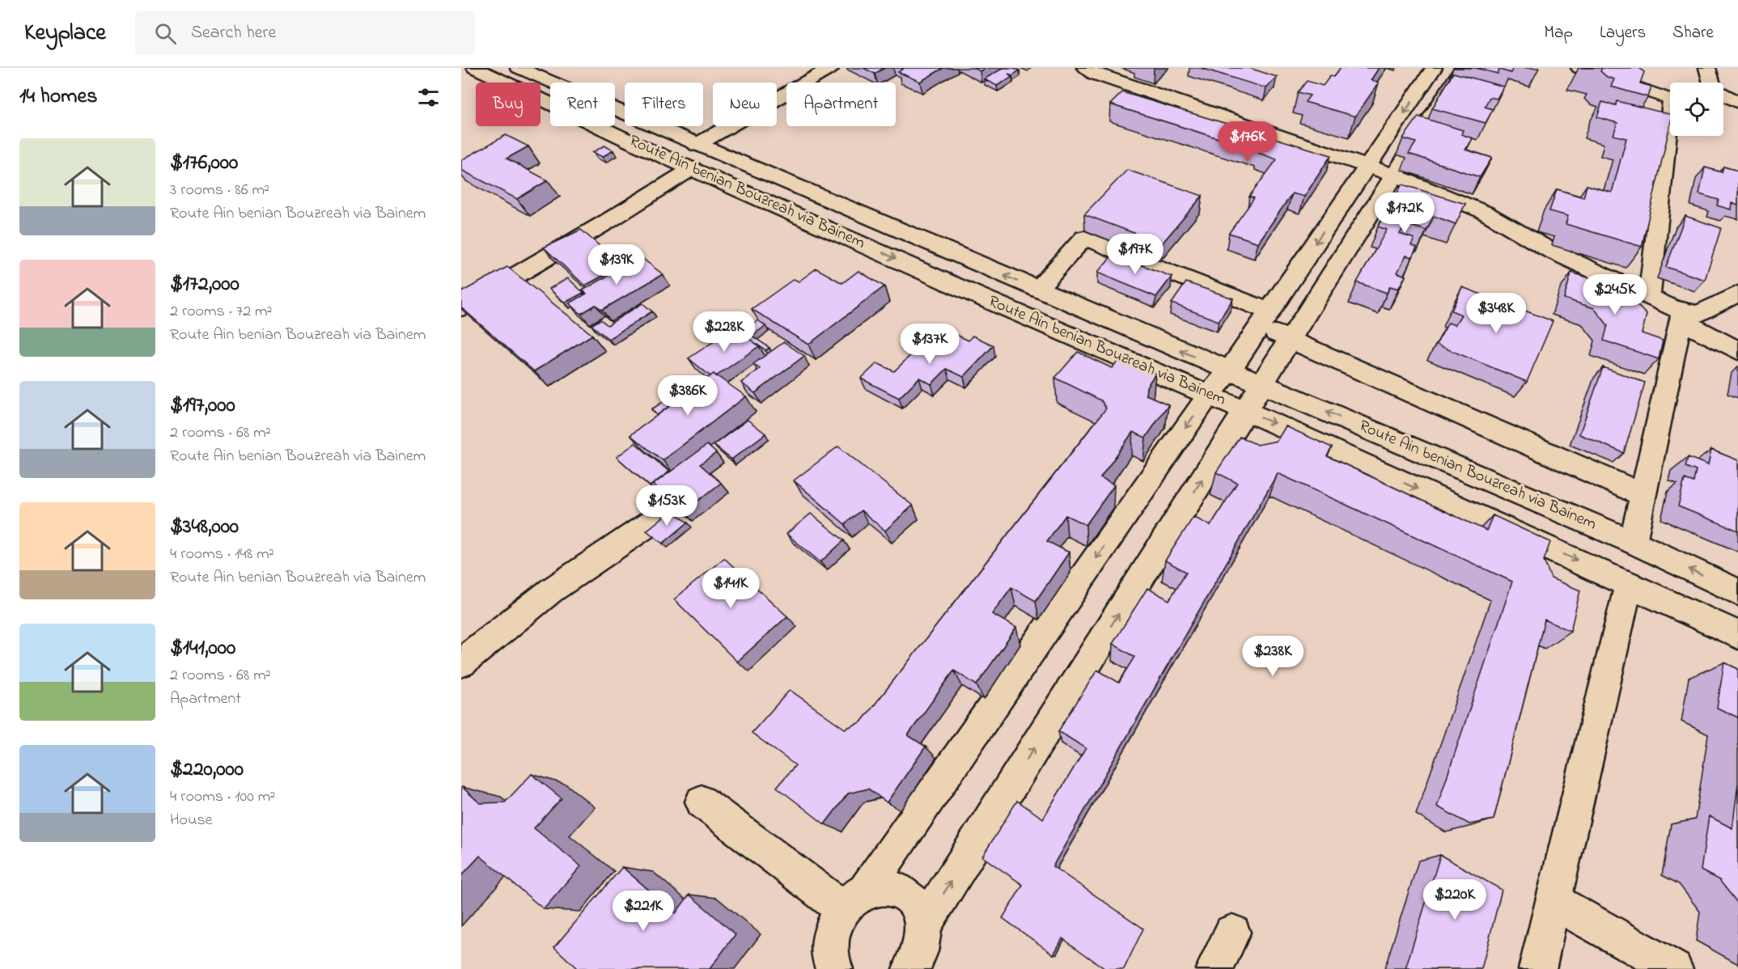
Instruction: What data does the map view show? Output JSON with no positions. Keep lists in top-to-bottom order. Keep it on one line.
{"streets":{"street":["Route Ain benian Bouzreah via Bainem"]},"page":{"header":"Keyplace","search":"Search here","nav":["Map","Layers","Share"],"heading":"14 homes","chip":["Buy","Rent","Filters","New","Apartment"],"price":["$176K","$172K","$197K","$139K","$245K","$348K","$228K","$137K","$386K","$153K","$141K","$238K","$220K","$221K"],"list":[{"name":"$176,000","note":"3 rooms · 86 m² · Route Ain benian Bouzreah via Bainem"},{"name":"$172,000","note":"2 rooms · 72 m² · Route Ain benian Bouzreah via Bainem"},{"name":"$197,000","note":"2 rooms · 68 m² · Route Ain benian Bouzreah via Bainem"},{"name":"$348,000","note":"4 rooms · 148 m² · Route Ain benian Bouzreah via Bainem"},{"name":"$141,000","note":"2 rooms · 68 m² · Apartment"},{"name":"$220,000","note":"4 rooms · 100 m² · House"}]}}
